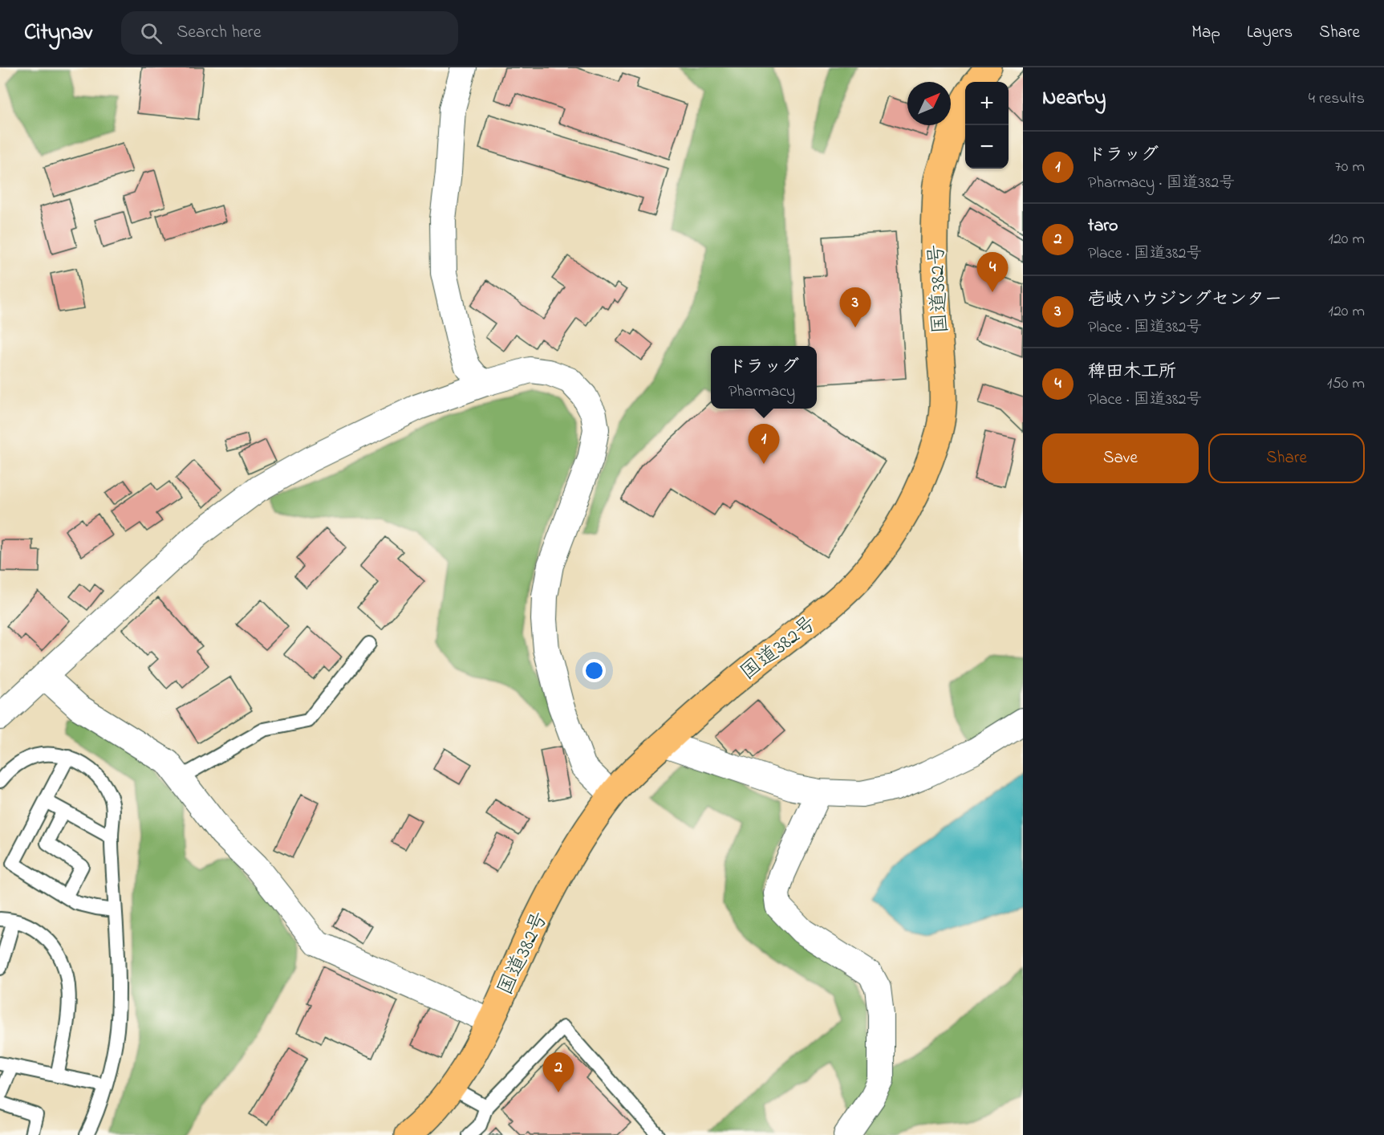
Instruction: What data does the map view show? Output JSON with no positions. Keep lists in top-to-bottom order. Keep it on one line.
{"streets":{"highway":["国道382号"]},"north":"top right","page":{"header":"Citynav","search":"Search here","nav":["Map","Layers","Share"],"heading":["Nearby","4 results"],"map_buttons":["+","−"],"list":[{"mark":"1","name":"ドラッグ","note":"Pharmacy · 国道382号","value":"70 m"},{"mark":"2","name":"taro","note":"Place · 国道382号","value":"120 m"},{"mark":"3","name":"壱岐ハウジングセンター","note":"Place · 国道382号","value":"120 m"},{"mark":"4","name":"稗田木工所","note":"Place · 国道382号","value":"150 m"}],"pins":["4","3","1","2"],"popup":["ドラッグ","Pharmacy"],"buttons":["Save","Share"]}}
